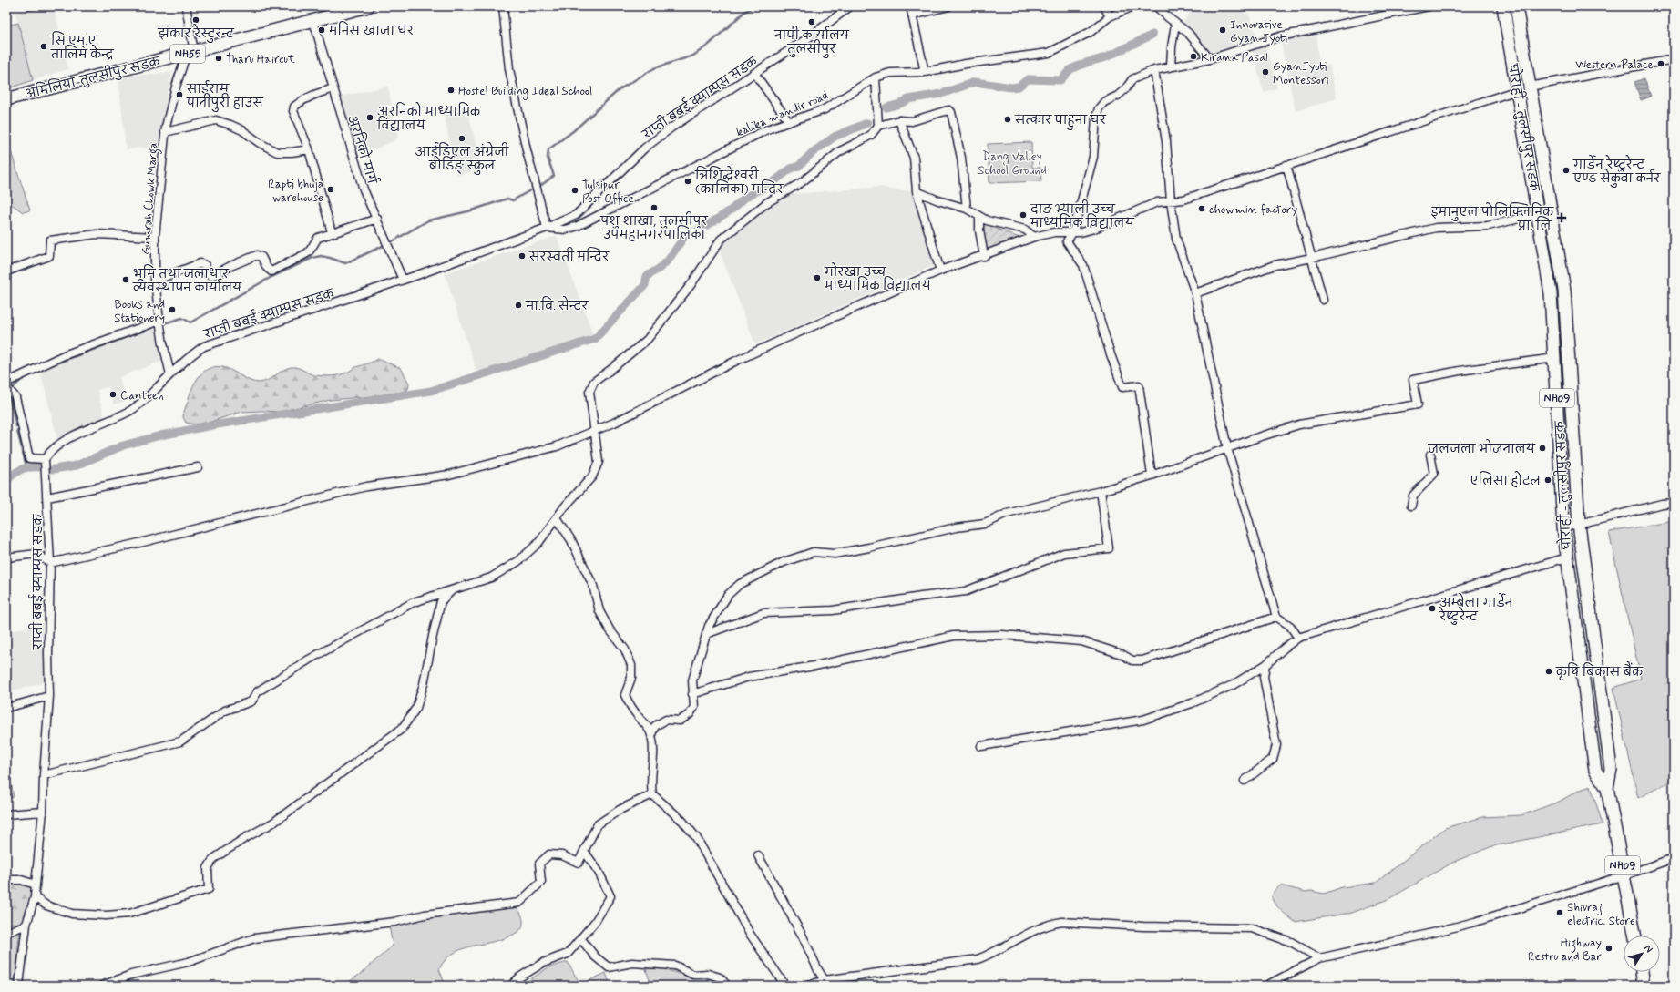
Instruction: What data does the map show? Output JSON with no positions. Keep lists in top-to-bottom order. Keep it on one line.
{"streets":{"main road":["NH55","अमिलिया-तुलसीपुर सडक","घोराही - तुलसीपुर सडक","NH09"],"street":["राप्ती बबई क्याम्पस सडक","kalika mandir road","अरनिको मार्ग","Gumrah Chowk Marga"]},"crossings":[["अमिलिया-तुलसीपुर सडक","अरनिको मार्ग"],["अमिलिया-तुलसीपुर सडक","Gumrah Chowk Marga"],["राप्ती बबई क्याम्पस सडक","kalika mandir road"],["राप्ती बबई क्याम्पस सडक","अरनिको मार्ग"],["राप्ती बबई क्याम्पस सडक","Gumrah Chowk Marga"]],"parks":["Dang Valley School Ground"],"places":{"other":["झंकार रेस्टुरन्ट","नापी कार्यालय तुलसीपुर","मनिस खाजा घर","Innovative Gyan Jyoti","सि.एम्.ए. तालिम केन्द्र","Kirana Pasal","Tharu Haircut","Western Palace","GyanJyoti Montessori","Hostel Building Ideal School","साईराम पानीपुरी हाउस","अरनिको माध्यामिक विद्यालय","सत्कार पाहुना घर","आईडिएल अंग्रेजी बोर्डिङ् स्कुल","गार्डेन रेष्टुरेन्ट एण्ड सेकुवा कर्नर","त्रिशिद्धेश्वरी (कालिका) मन्दिर","Rapti bhuja warehouse","Tulsipur Post Office","पशु शाखा, तुलसीपुर उपमहानगरपालिका","chowmin factory","दाङ भ्याली उच्च माध्यमिक विद्यालय","सरस्वती मन्दिर","गोरखा उच्च माध्यामिक विद्यालय","भूमि तथा जलाधार व्यवस्थापन कार्यालय","मा.वि. सेन्टर","Books and Stationery","Canteen","जलजला भोजनालय","एलिसा होटल","अम्ब्रेला गार्डेन रेष्टुरेन्ट","कृषि बिकास बैंक","Shivraj electric. Store","Highway Restro and Bar"],"health":["इमानुएल पोलिक्लिनिक प्रा. लि."]},"north":"top right"}
